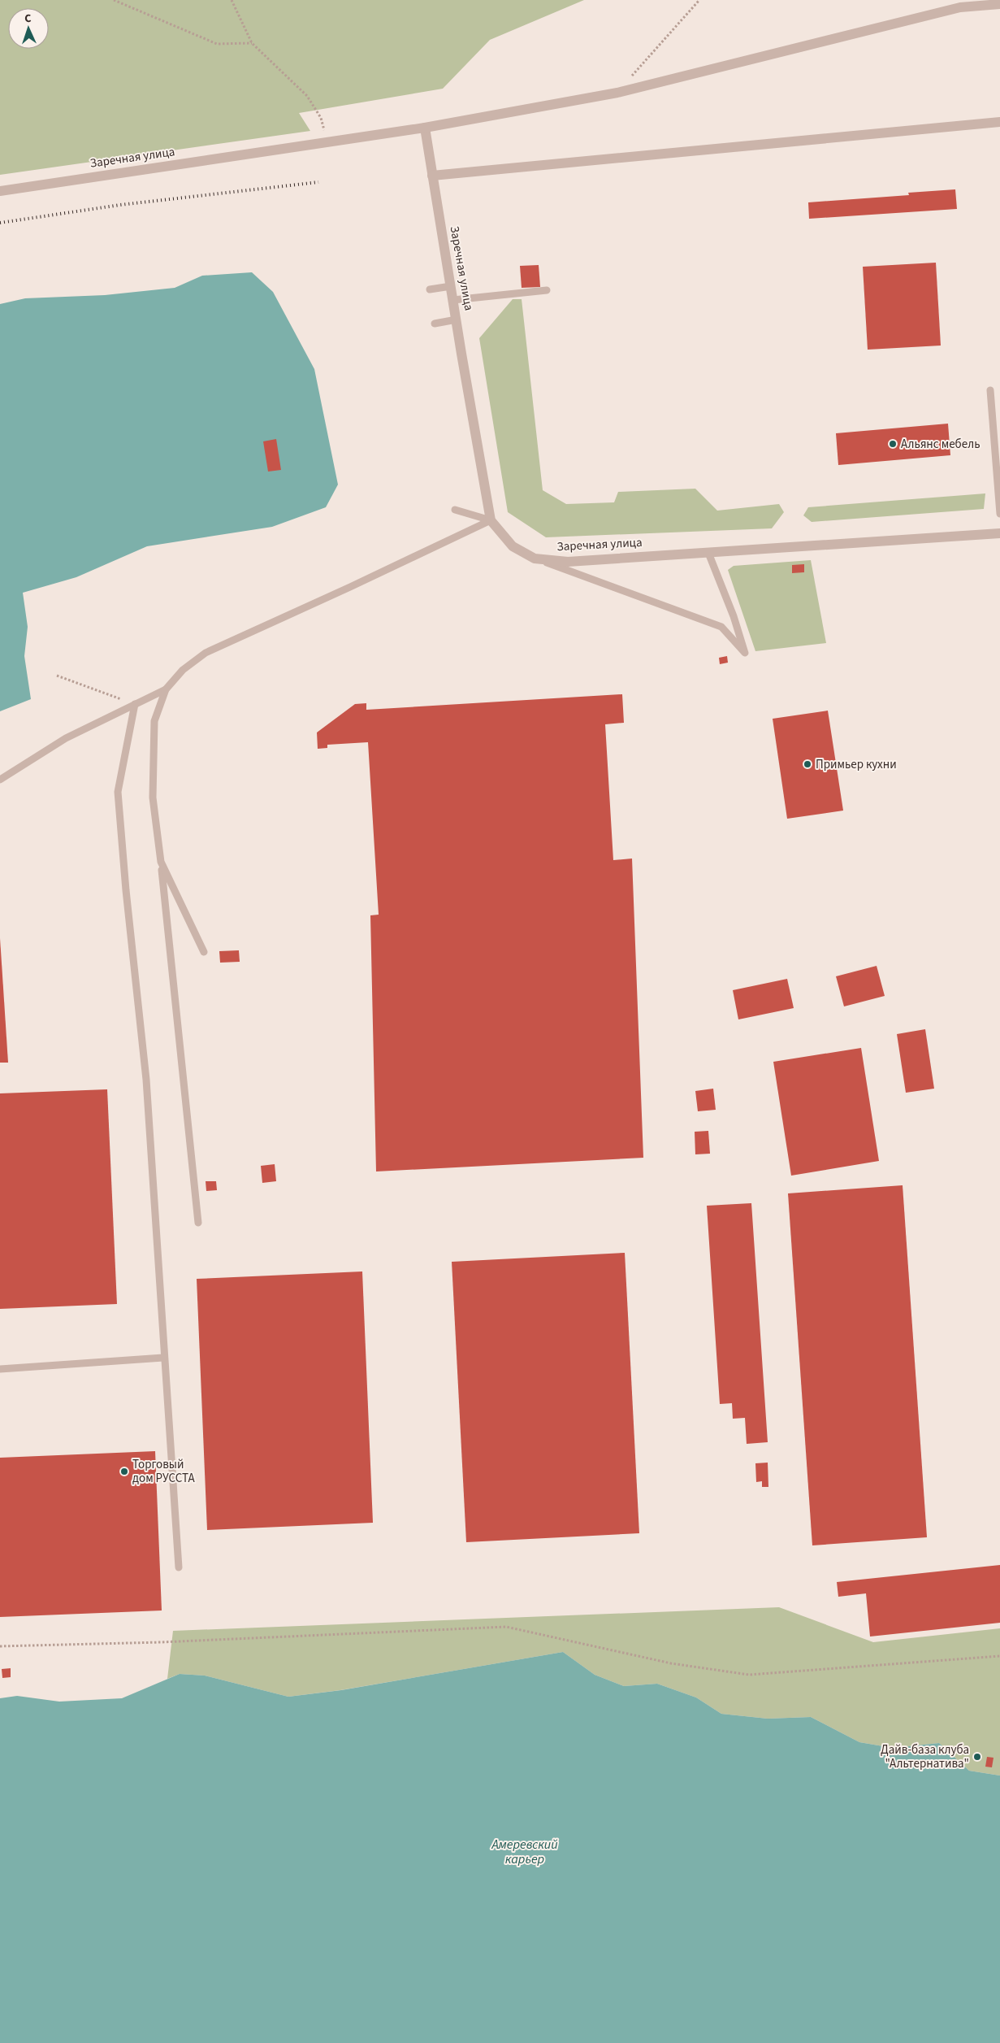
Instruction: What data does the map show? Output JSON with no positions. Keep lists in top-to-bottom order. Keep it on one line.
{"streets":{"street":["Заречная улица"]},"water":["Амеревский карьер"],"places":["Альянс мебель","Примьер кухни","Торговый дом РУССТА","Дайв-база клуба \"Альтернатива\""],"north":"top"}
